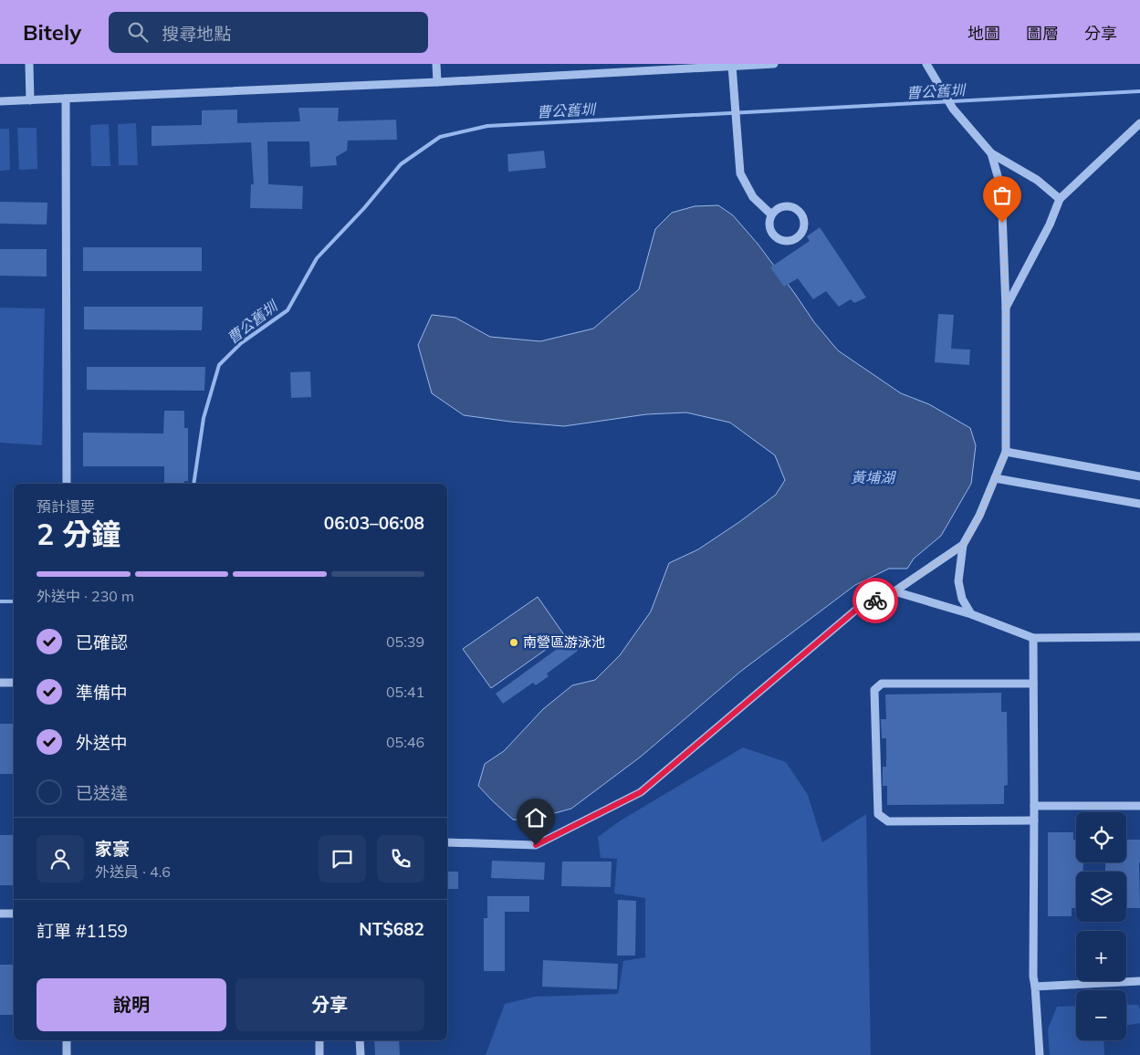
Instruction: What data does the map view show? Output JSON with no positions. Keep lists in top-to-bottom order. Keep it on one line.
{"water":["曹公舊圳","黃埔湖"],"places":["南營區游泳池"],"page":{"header":"Bitely","search":"搜尋地點","nav":["地圖","圖層","分享"],"heading":["2 分鐘","預計還要","06:03–06:08"],"panel":["家豪","外送員 · 4.6","訂單 #1159","NT$682"],"bar":"外送中 · 230 m","list":[["已確認","05:39"],["準備中","05:41"],["外送中","05:46"],"已送達"],"map_buttons":["+","−"],"buttons":["說明","分享"]}}
